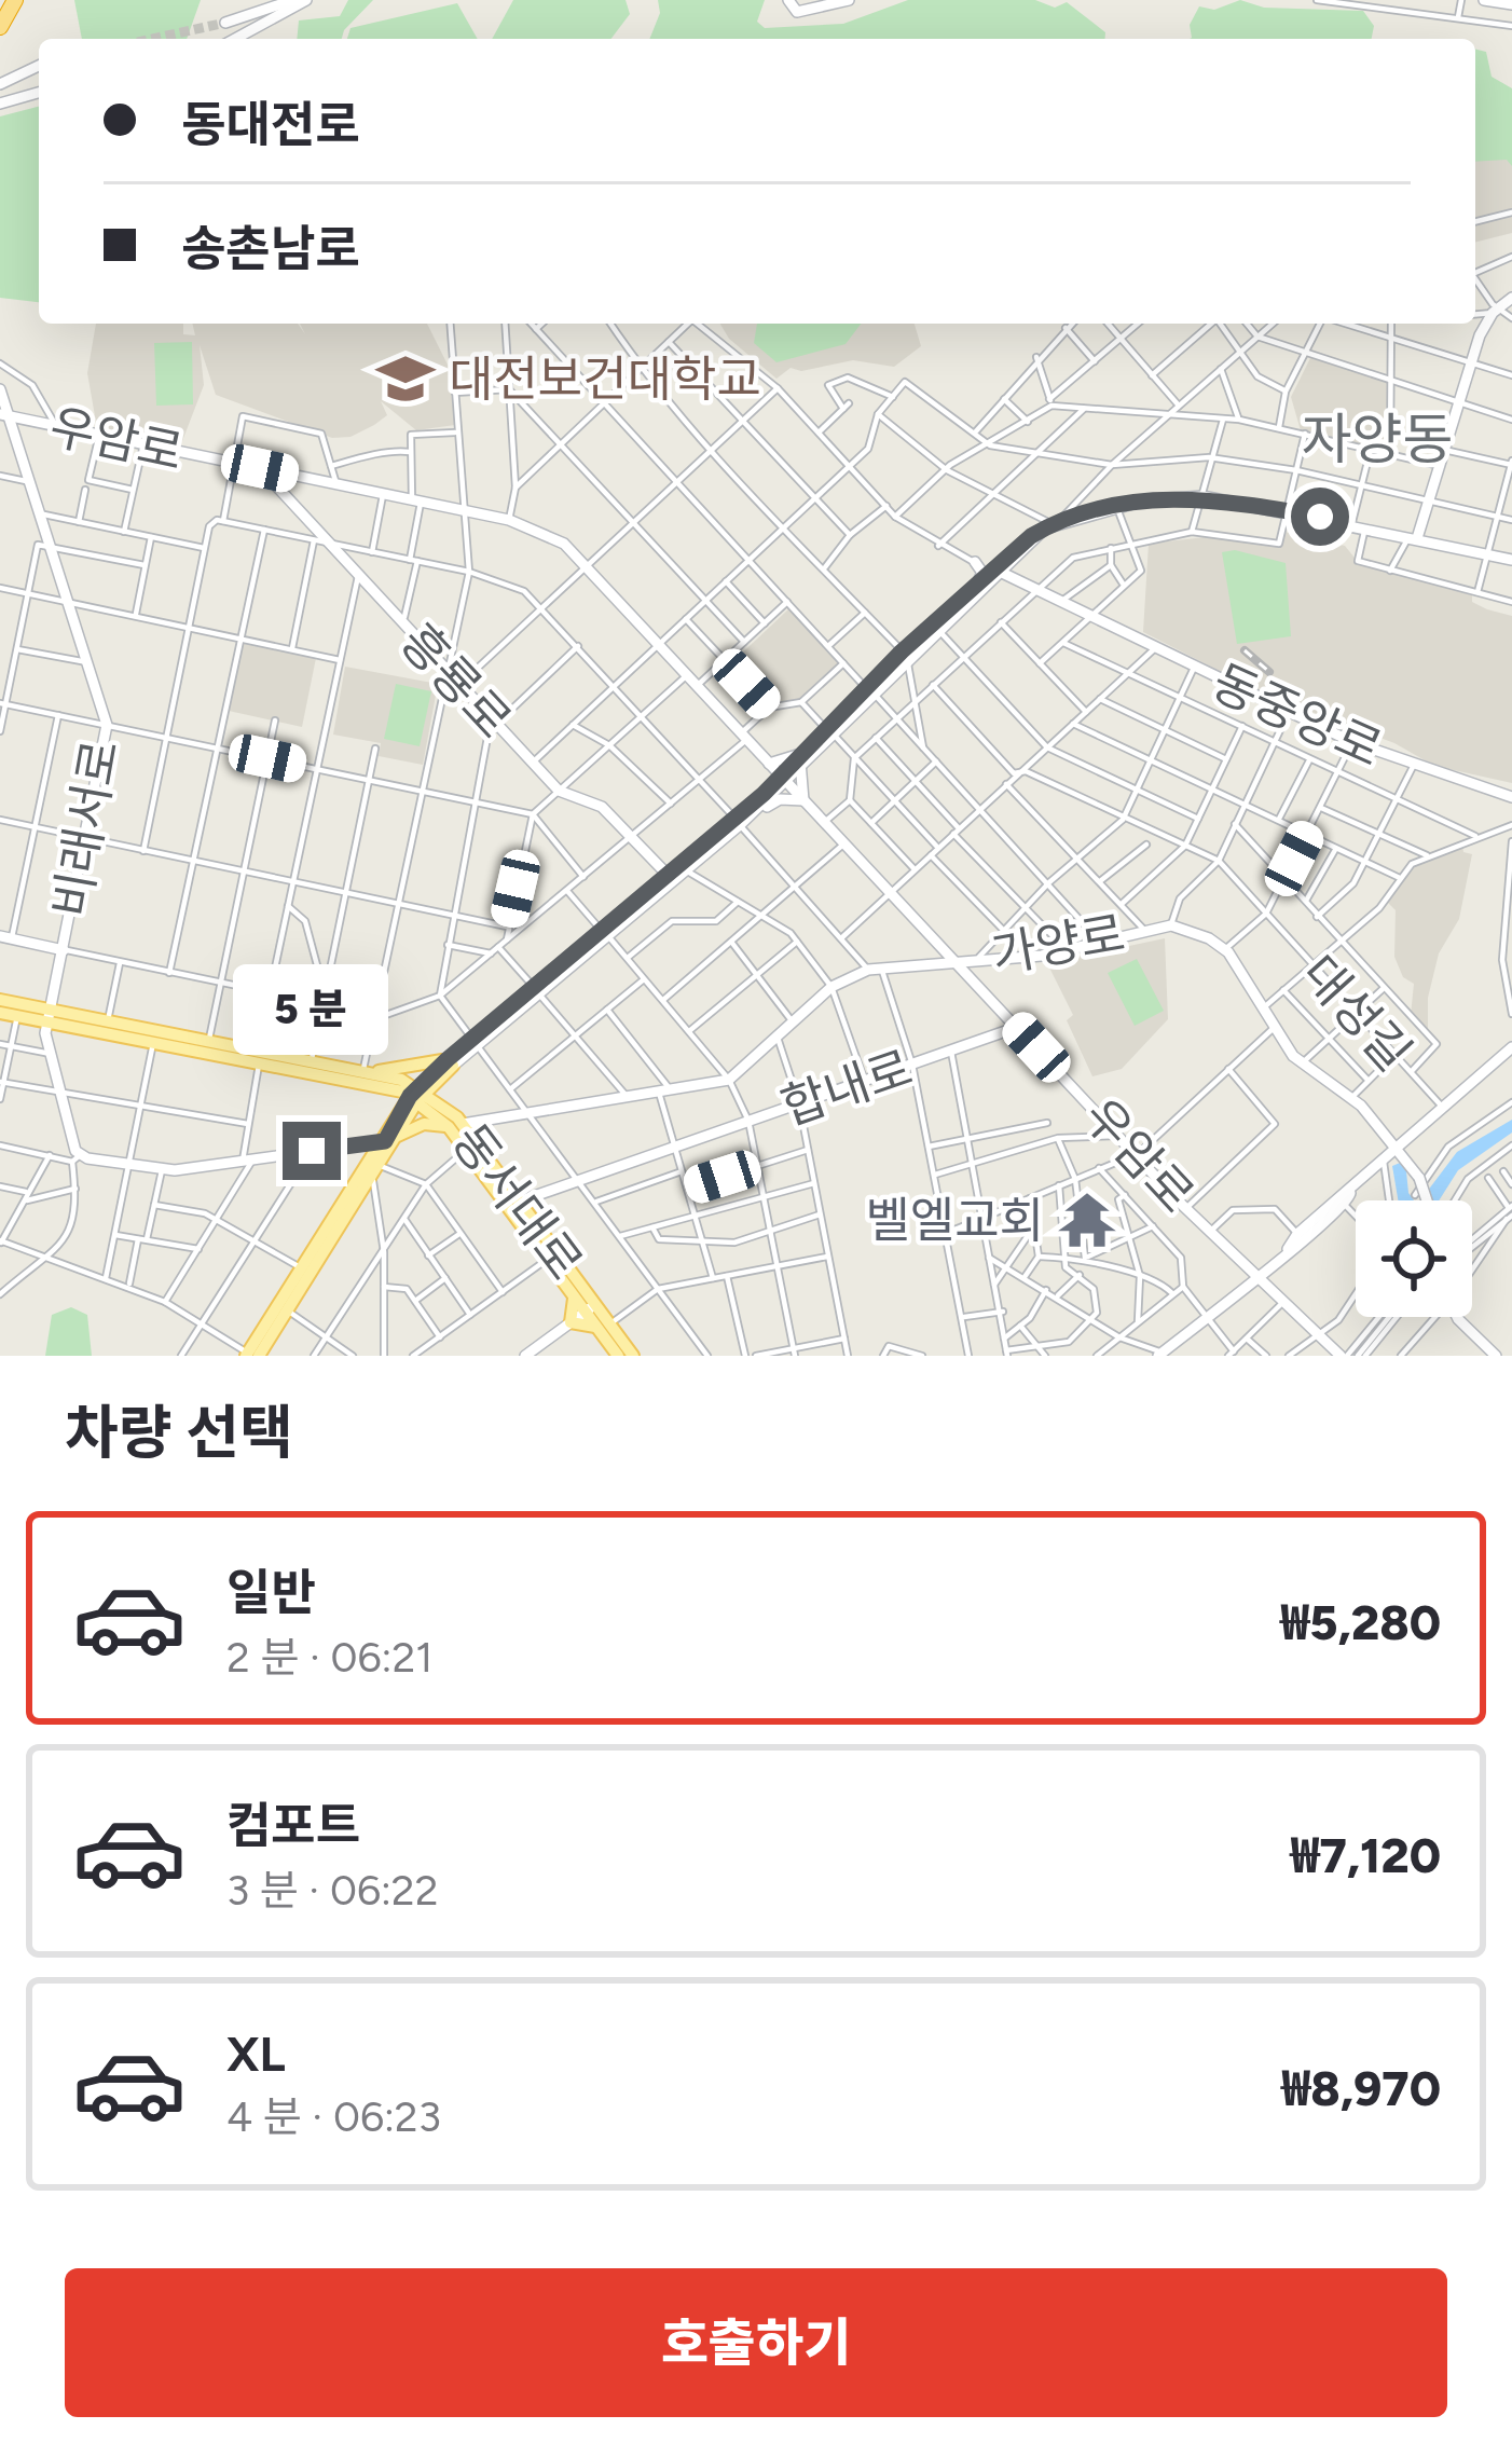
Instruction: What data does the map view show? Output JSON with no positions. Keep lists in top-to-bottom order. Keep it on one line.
{"streets":{"main road":["우암로","흥룡로","동중앙로","비래서로","가양로","합내로","동서대로"],"street":["대성길"]},"crossings":[["우암로","흥룡로"],["우암로","비래서로"],["우암로","가양로"],["우암로","합내로"],["비래서로","동서대로"],["가양로","동서대로"],["합내로","동서대로"]],"districts":["자양동"],"places":{"school or university":["대전보건대학교"],"temple":["벨엘교회"]},"page":{"banner":["동대전로","송촌남로"],"bubble":"5 분","heading":"차량 선택","list":[{"name":"일반","note":"2 분 · 06:21","value":"₩5,280"},{"name":"컴포트","note":"3 분 · 06:22","value":"₩7,120"},{"name":"XL","note":"4 분 · 06:23","value":"₩8,970"}],"buttons":"호출하기"}}
